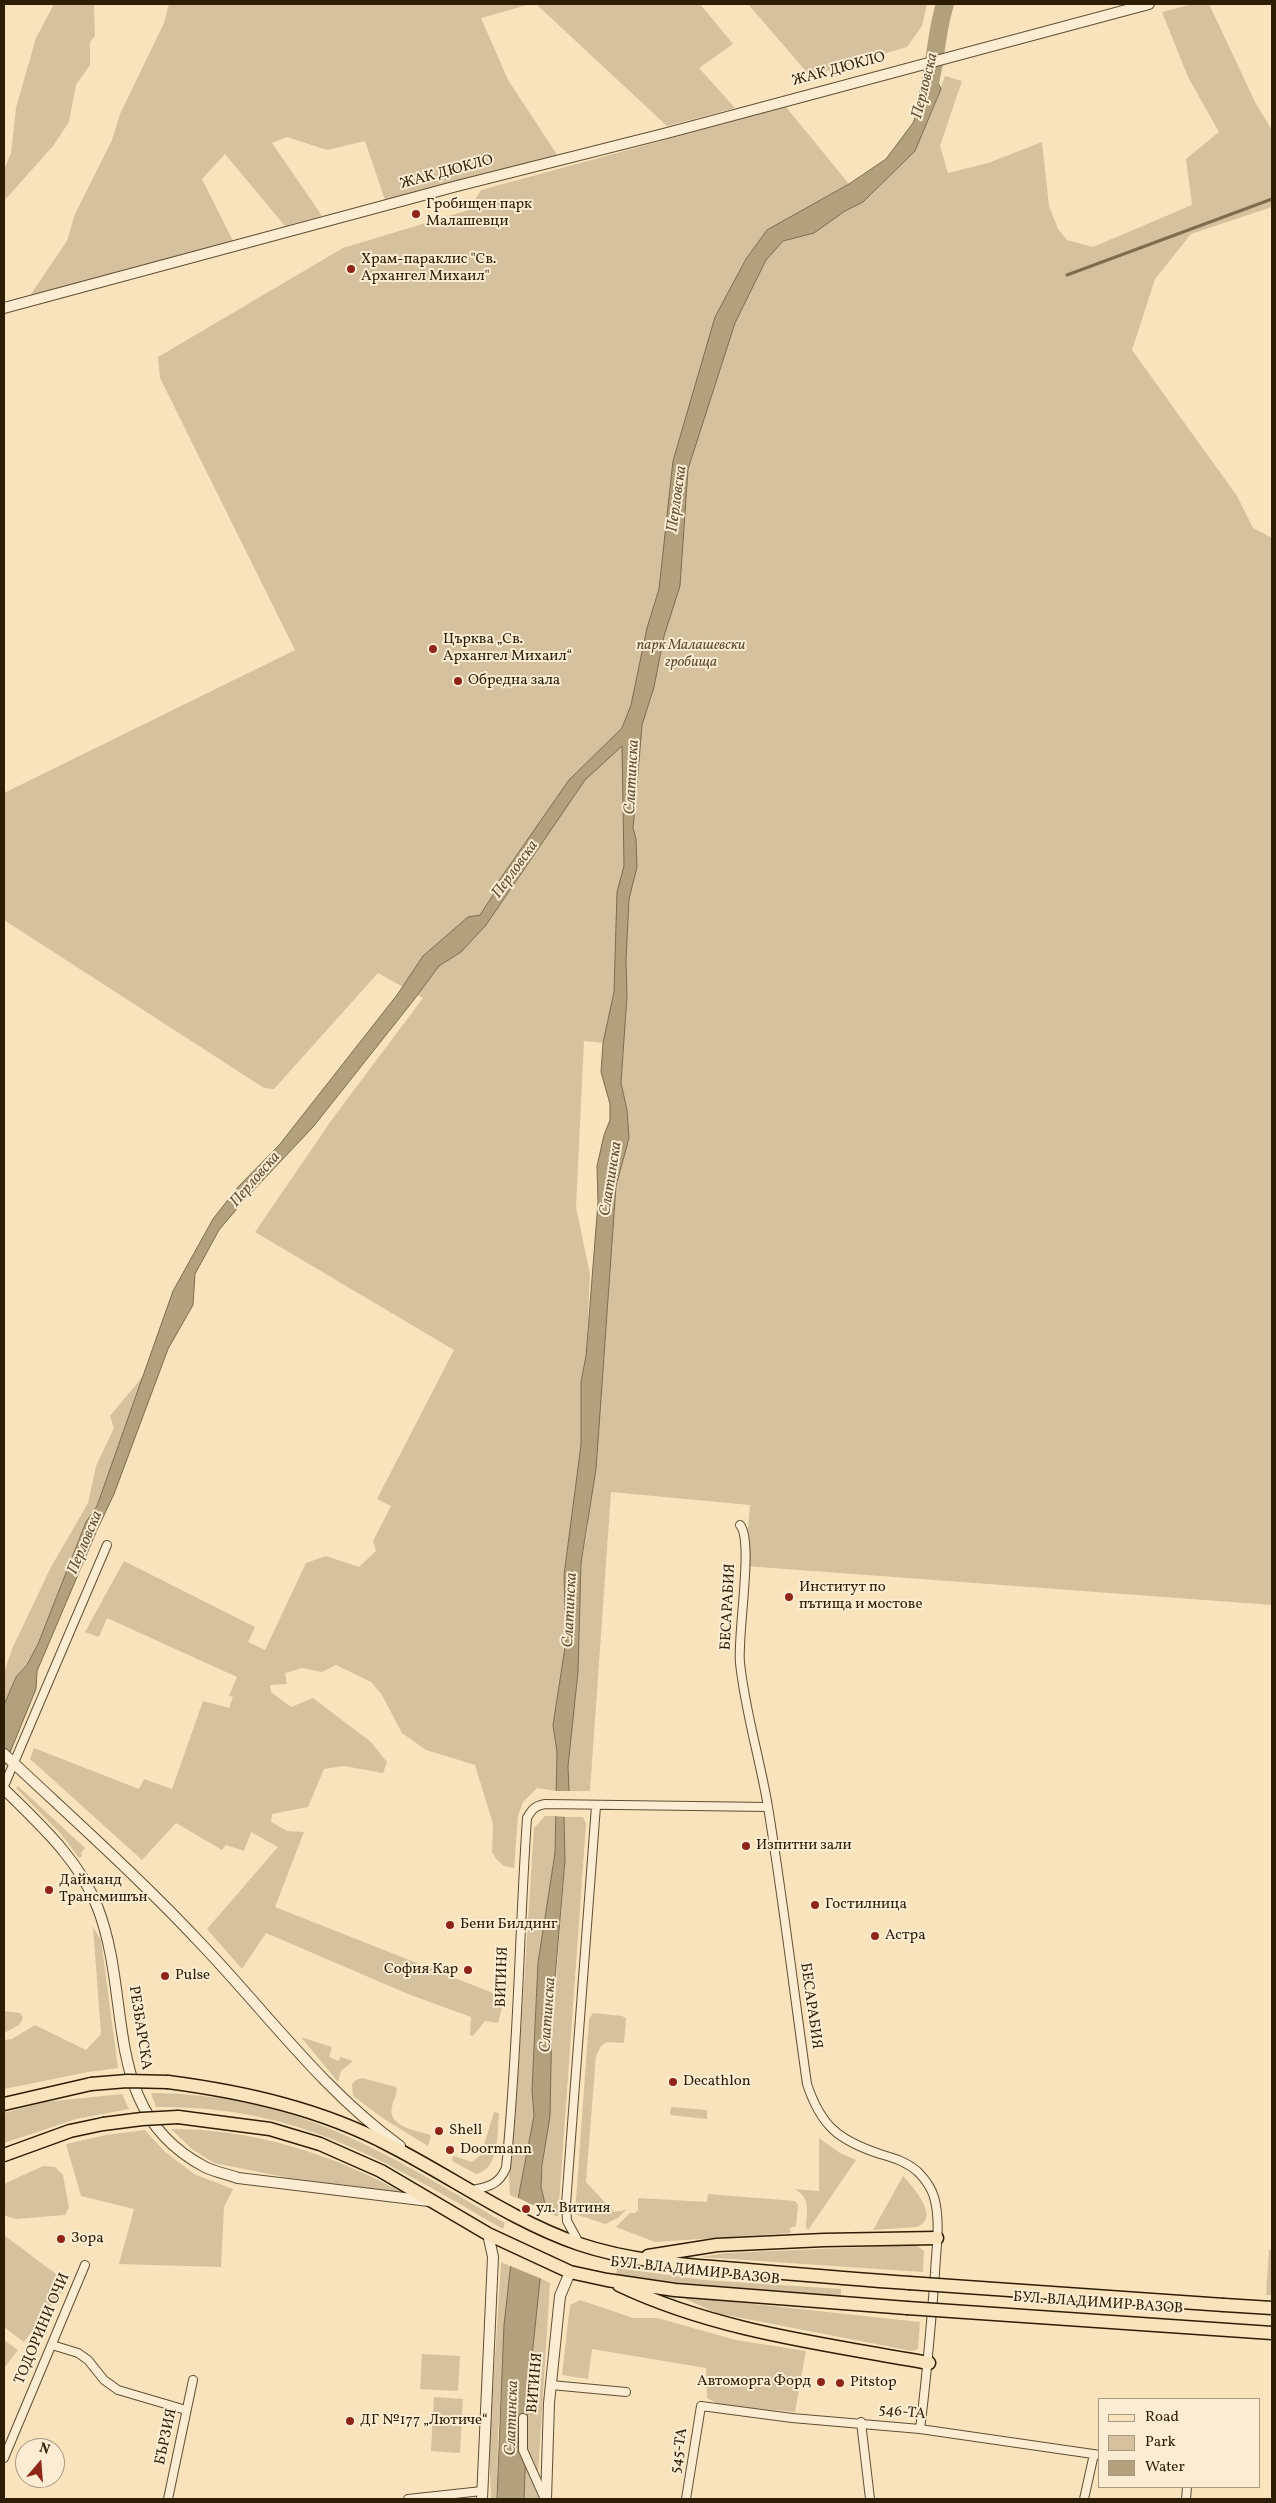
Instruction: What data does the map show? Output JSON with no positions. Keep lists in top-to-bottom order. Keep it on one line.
{"streets":{"main road":["БУЛ. ВЛАДИМИР ВАЗОВ"],"street":["ЖАК ДЮКЛО","БЕСАРАБИЯ","ВИТИНЯ","РЕЗБАРСКА","ТОДОРИНИ ОЧИ","546-ТА","БЪРЗИЯ","545-ТА"]},"crossings":[["БЕСАРАБИЯ","ВИТИНЯ"],["БЕСАРАБИЯ","546-ТА"],["ВИТИНЯ","БУЛ. ВЛАДИМИР ВАЗОВ"],["РЕЗБАРСКА","БУЛ. ВЛАДИМИР ВАЗОВ"],["546-ТА","545-ТА"]],"water":["Перловска","Слатинска"],"parks":["парк Малашевски гробища"],"places":["Гробищен парк Малашевци","Храм-параклис \"Св. Архангел Михаил\"","Църква „Св. Архангел Михаил“","Обредна зала","Институт по пътища и мостове","Изпитни зали","Дайманд Трансмишън","Гостилница","Бени Билдинг","Астра","София Кар","Pulse","Decathlon","Shell","Doormann","ул. Витиня","Зора","Автоморга Форд","Pitstop","ДГ №177 „Лютиче“"],"legend":["Road","Park","Water"],"north":"top"}
